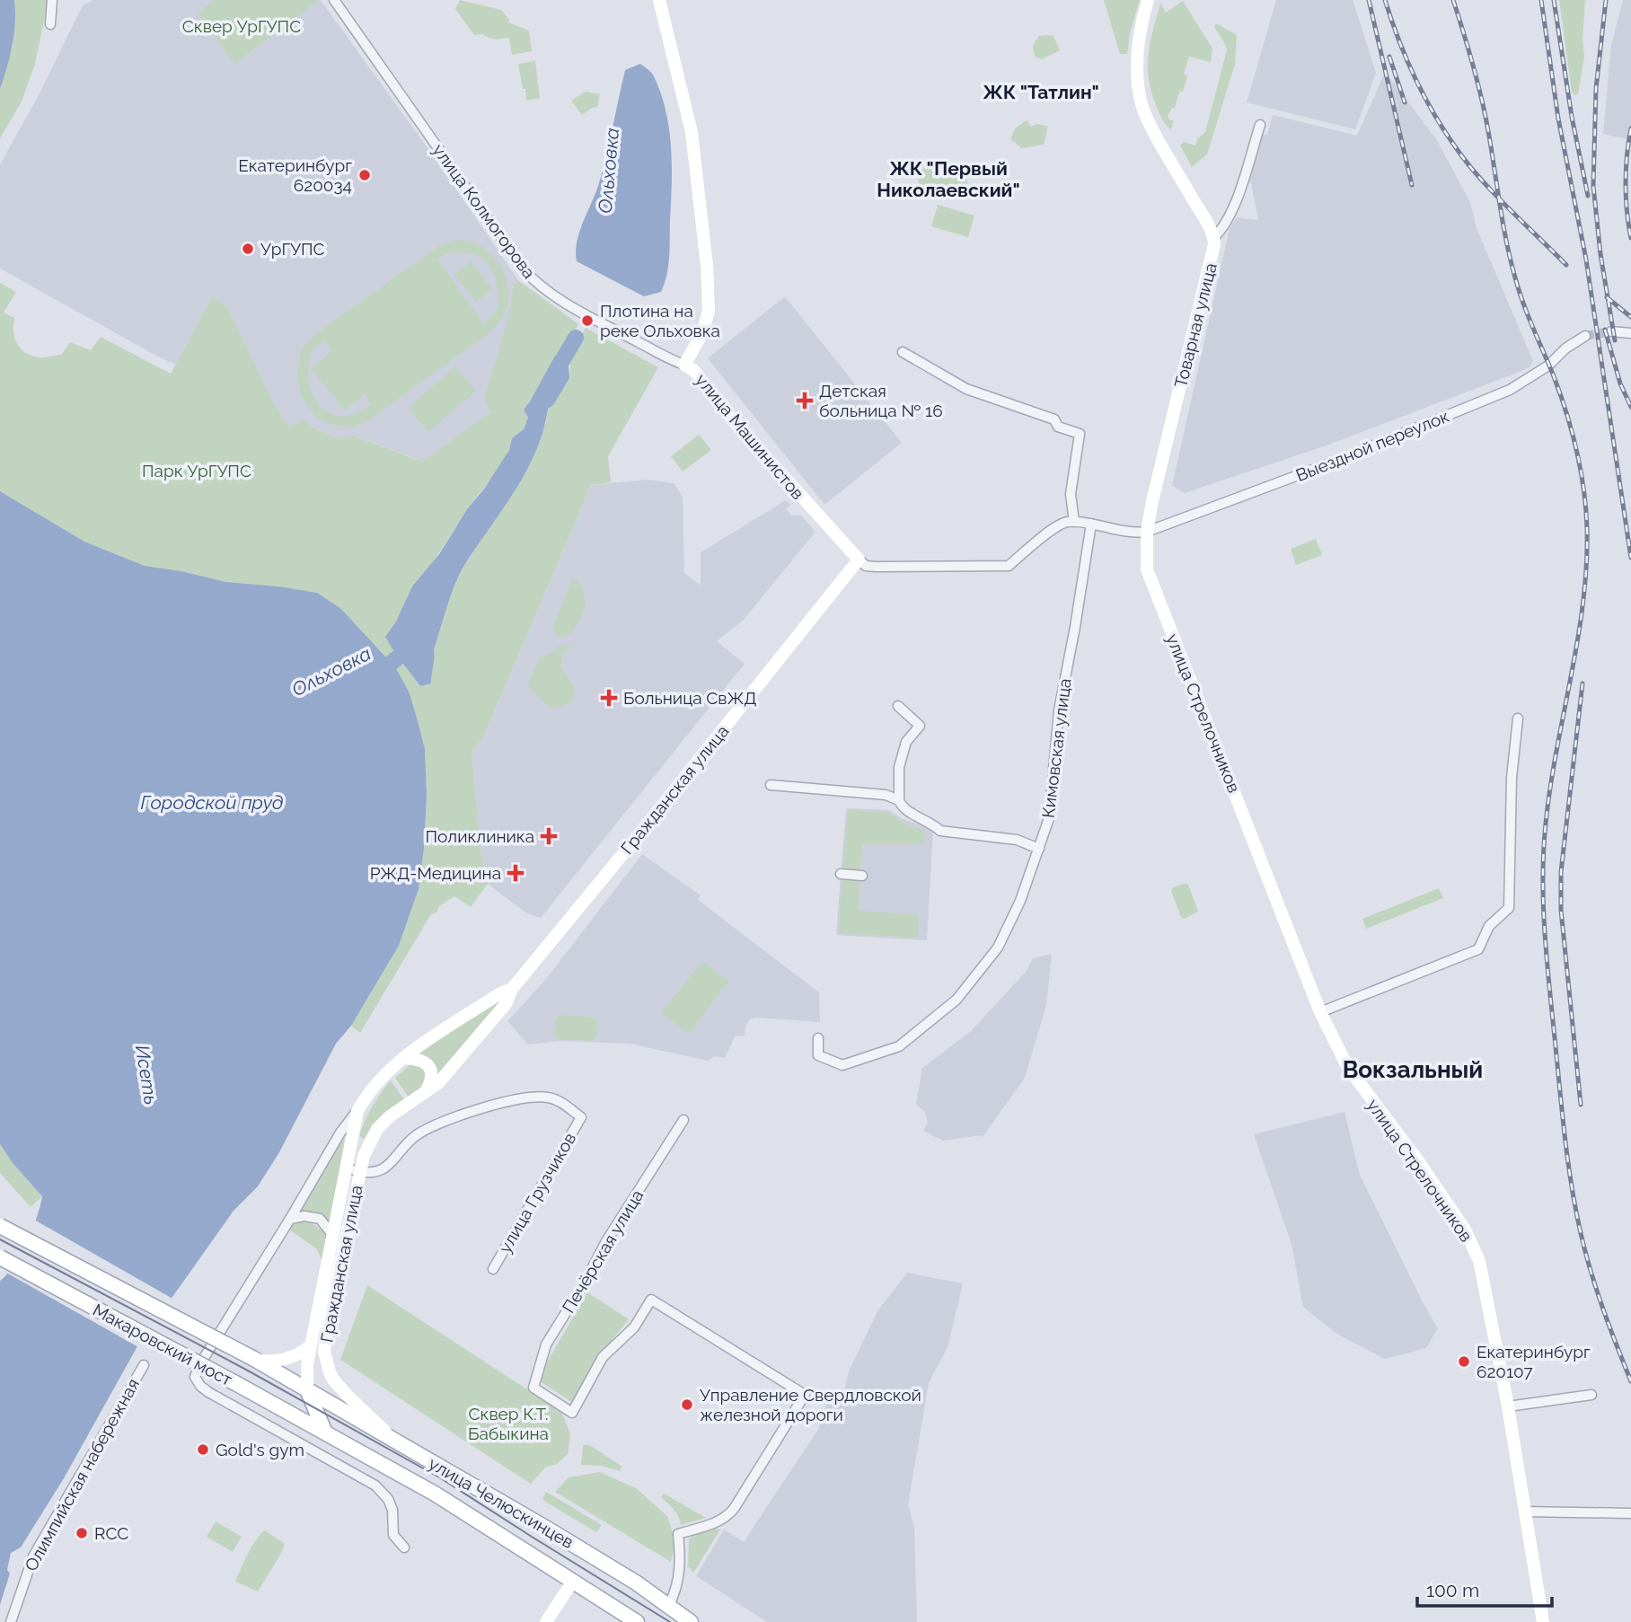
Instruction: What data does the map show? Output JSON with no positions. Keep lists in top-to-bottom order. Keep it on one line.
{"streets":{"main road":["Гражданская улица","Макаровский мост","улица Челюскинцев"],"street":["улица Колмогорова","Товарная улица","улица Машинистов","Выездной переулок","улица Стрелочников","Кимовская улица","улица Грузчиков","Печёрская улица","Олимпийская набережная"]},"crossings":[["улица Колмогорова","улица Машинистов"],["Товарная улица","Выездной переулок"],["Товарная улица","улица Стрелочников"],["улица Машинистов","Гражданская улица"],["Выездной переулок","улица Стрелочников"],["Гражданская улица","улица Грузчиков"],["Гражданская улица","Макаровский мост"],["Гражданская улица","улица Челюскинцев"],["Печёрская улица","улица Челюскинцев"],["Макаровский мост","улица Челюскинцев"]],"districts":["ЖК \"Татлин\"","ЖК \"Первый Николаевский\"","Вокзальный"],"water":["Ольховка","Городской пруд","Исеть"],"parks":["Сквер УрГУПС","Парк УрГУПС","Сквер К.Т. Бабыкина"],"places":{"other":["Екатеринбург 620034","УрГУПС","Плотина на реке Ольховка","Екатеринбург 620107","Управление Свердловской железной дороги","Gold's gym","RCC"],"health":["Детская больница № 16","Больница СвЖД","Поликлиника","РЖД-Медицина"]},"scale_bar":"100 m"}
